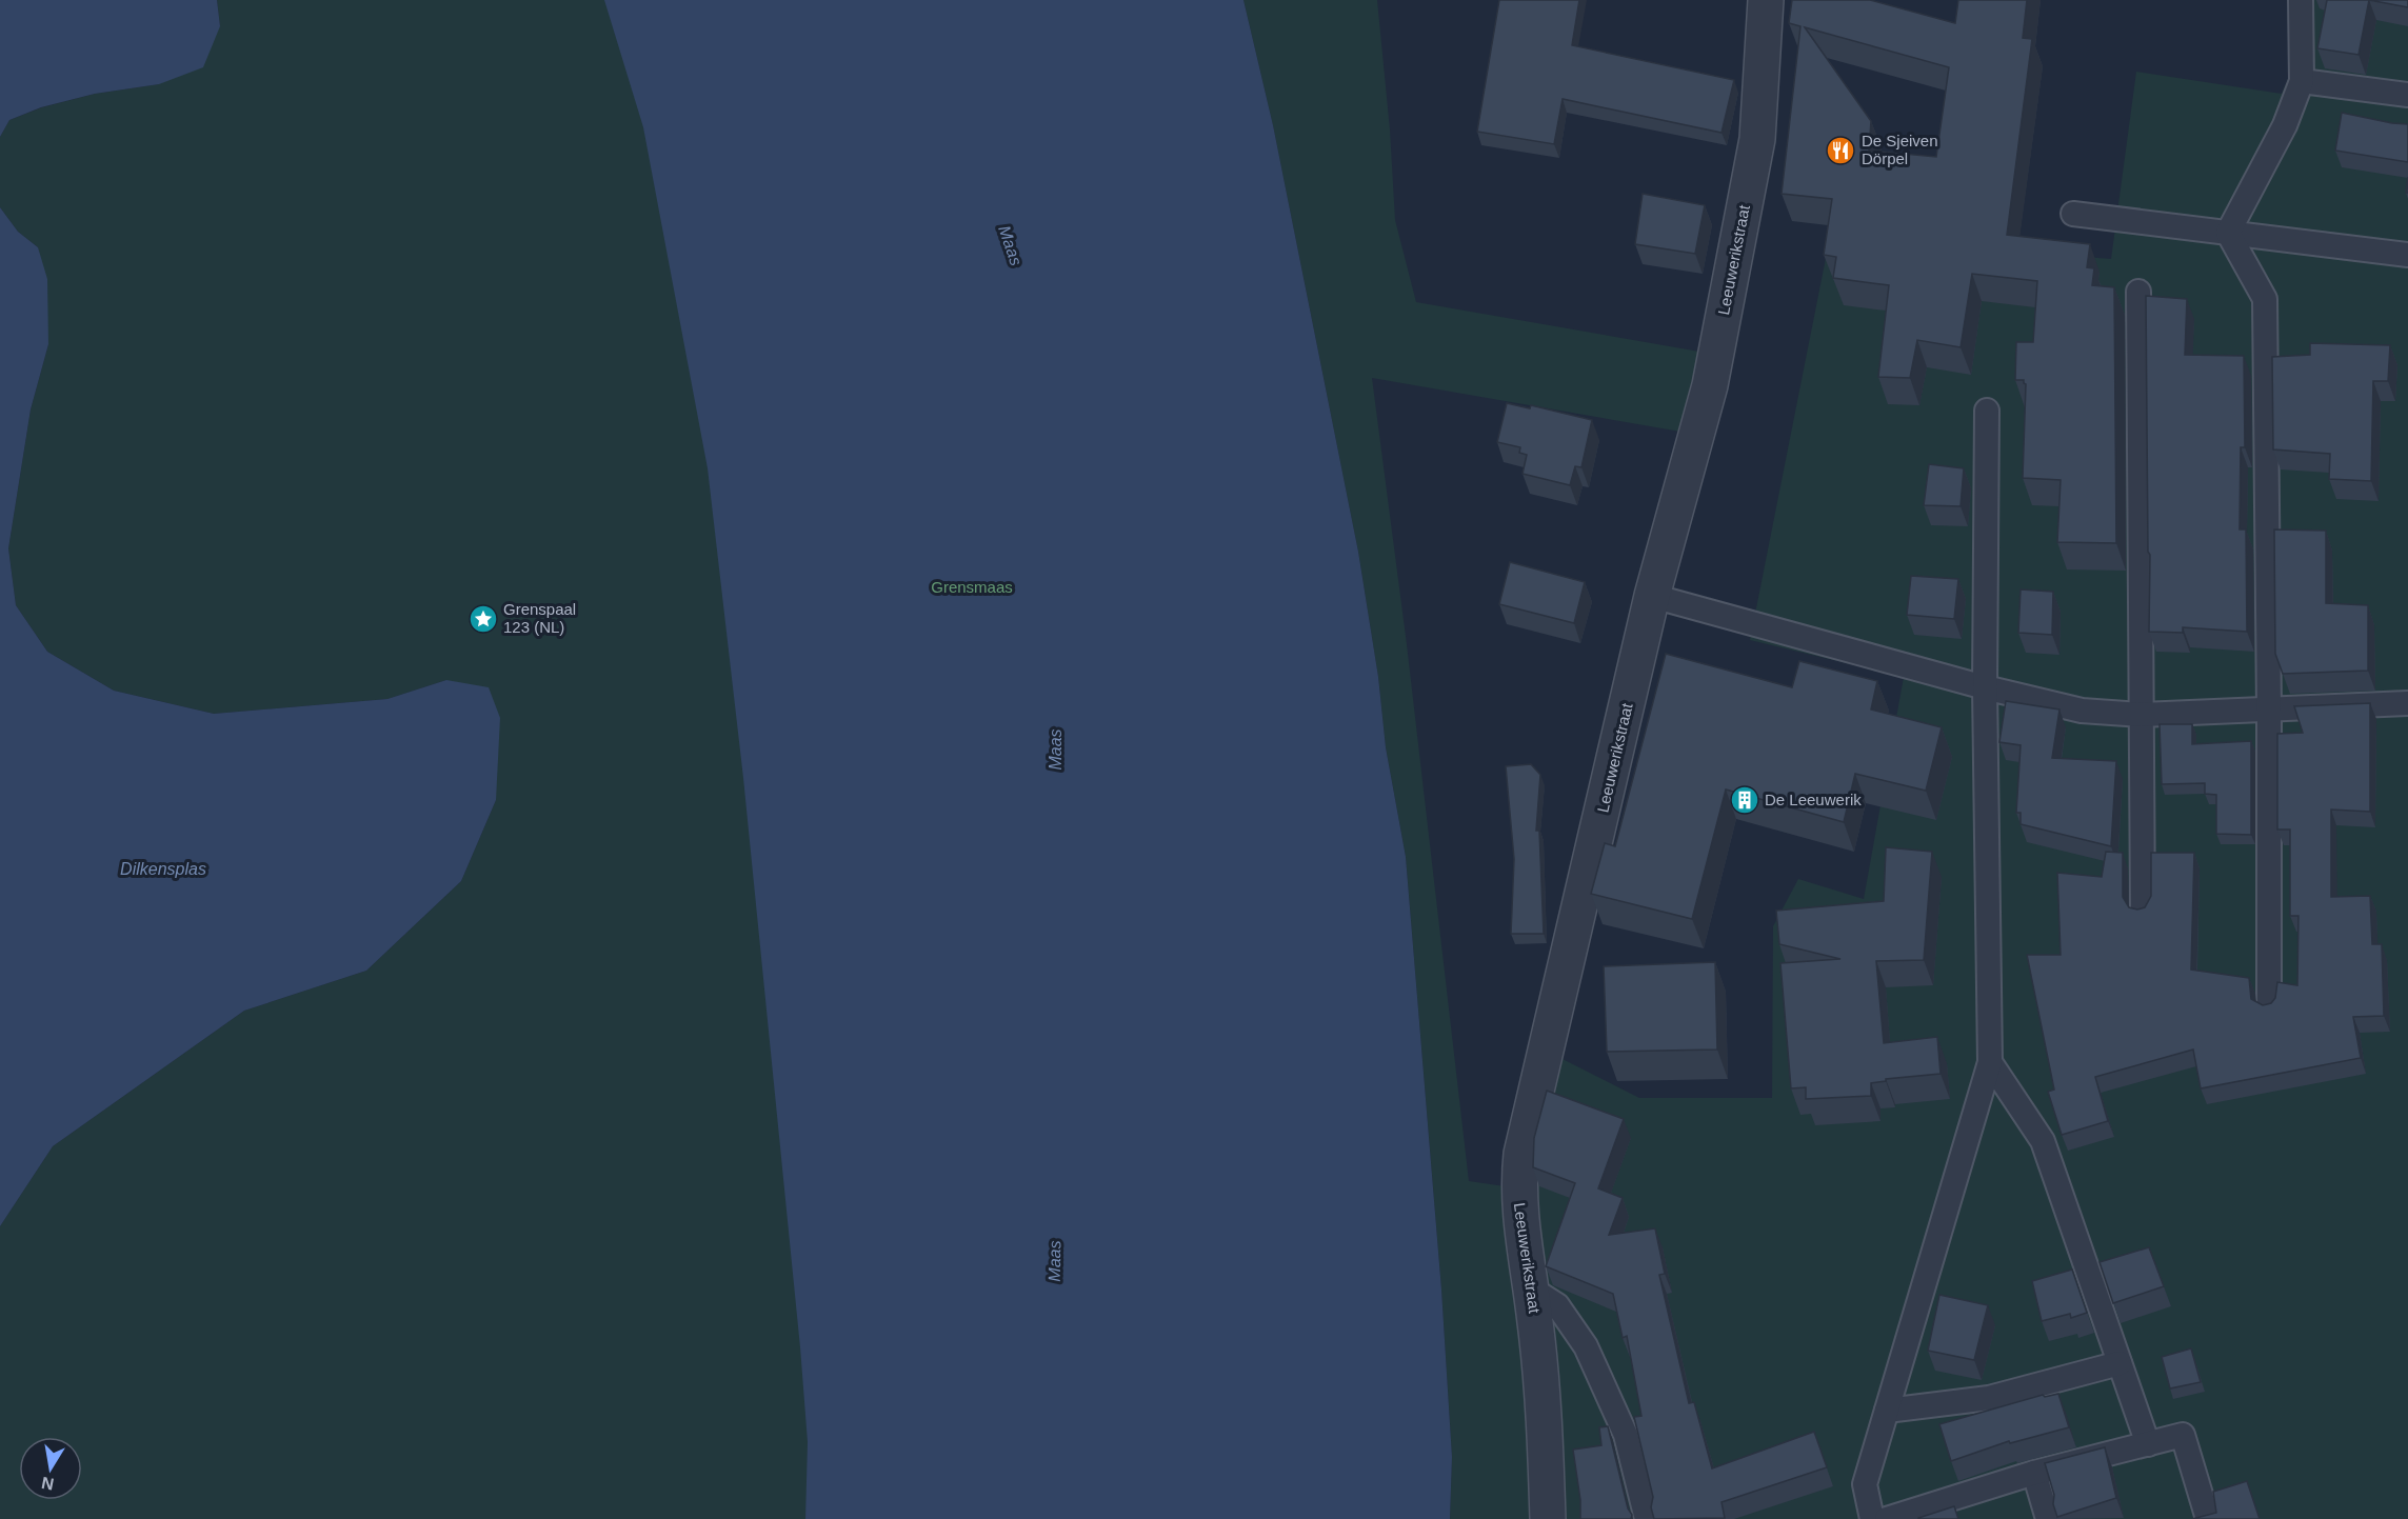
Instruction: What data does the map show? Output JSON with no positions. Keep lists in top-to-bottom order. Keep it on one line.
{"streets":{"street":["Leeuwerikstraat"]},"water":["Maas","Dilkensplas"],"parks":["Grensmaas"],"places":{"restaurant":["De Sjeiven Dörpel"],"place":["Grenspaal 123 (NL)"],"building":["De Leeuwerik"]},"north":"bottom"}
